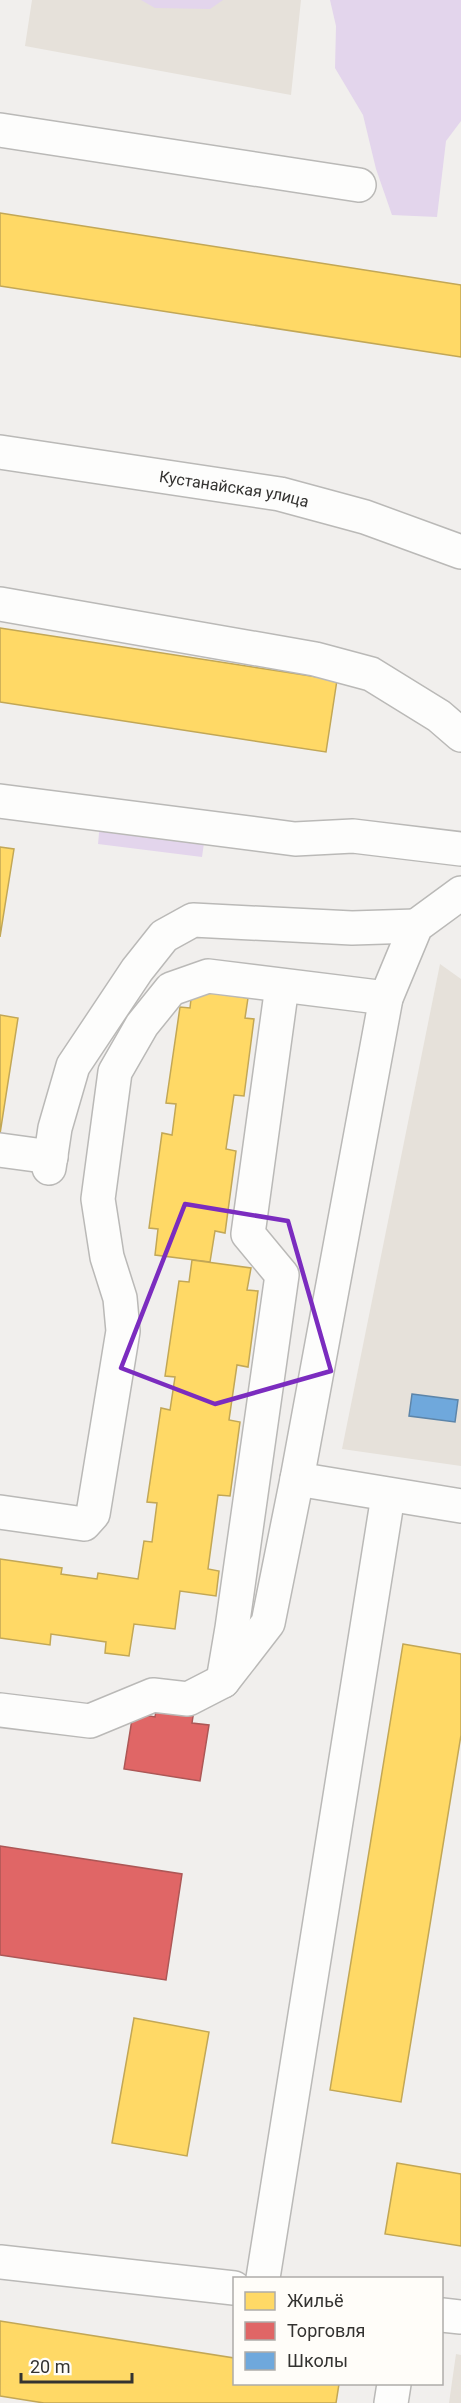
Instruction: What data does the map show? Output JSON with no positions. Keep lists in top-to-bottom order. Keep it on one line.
{"streets":{"street":["Кустанайская улица"]},"legend":["Жильё","Торговля","Школы"],"scale_bar":"20 m"}
